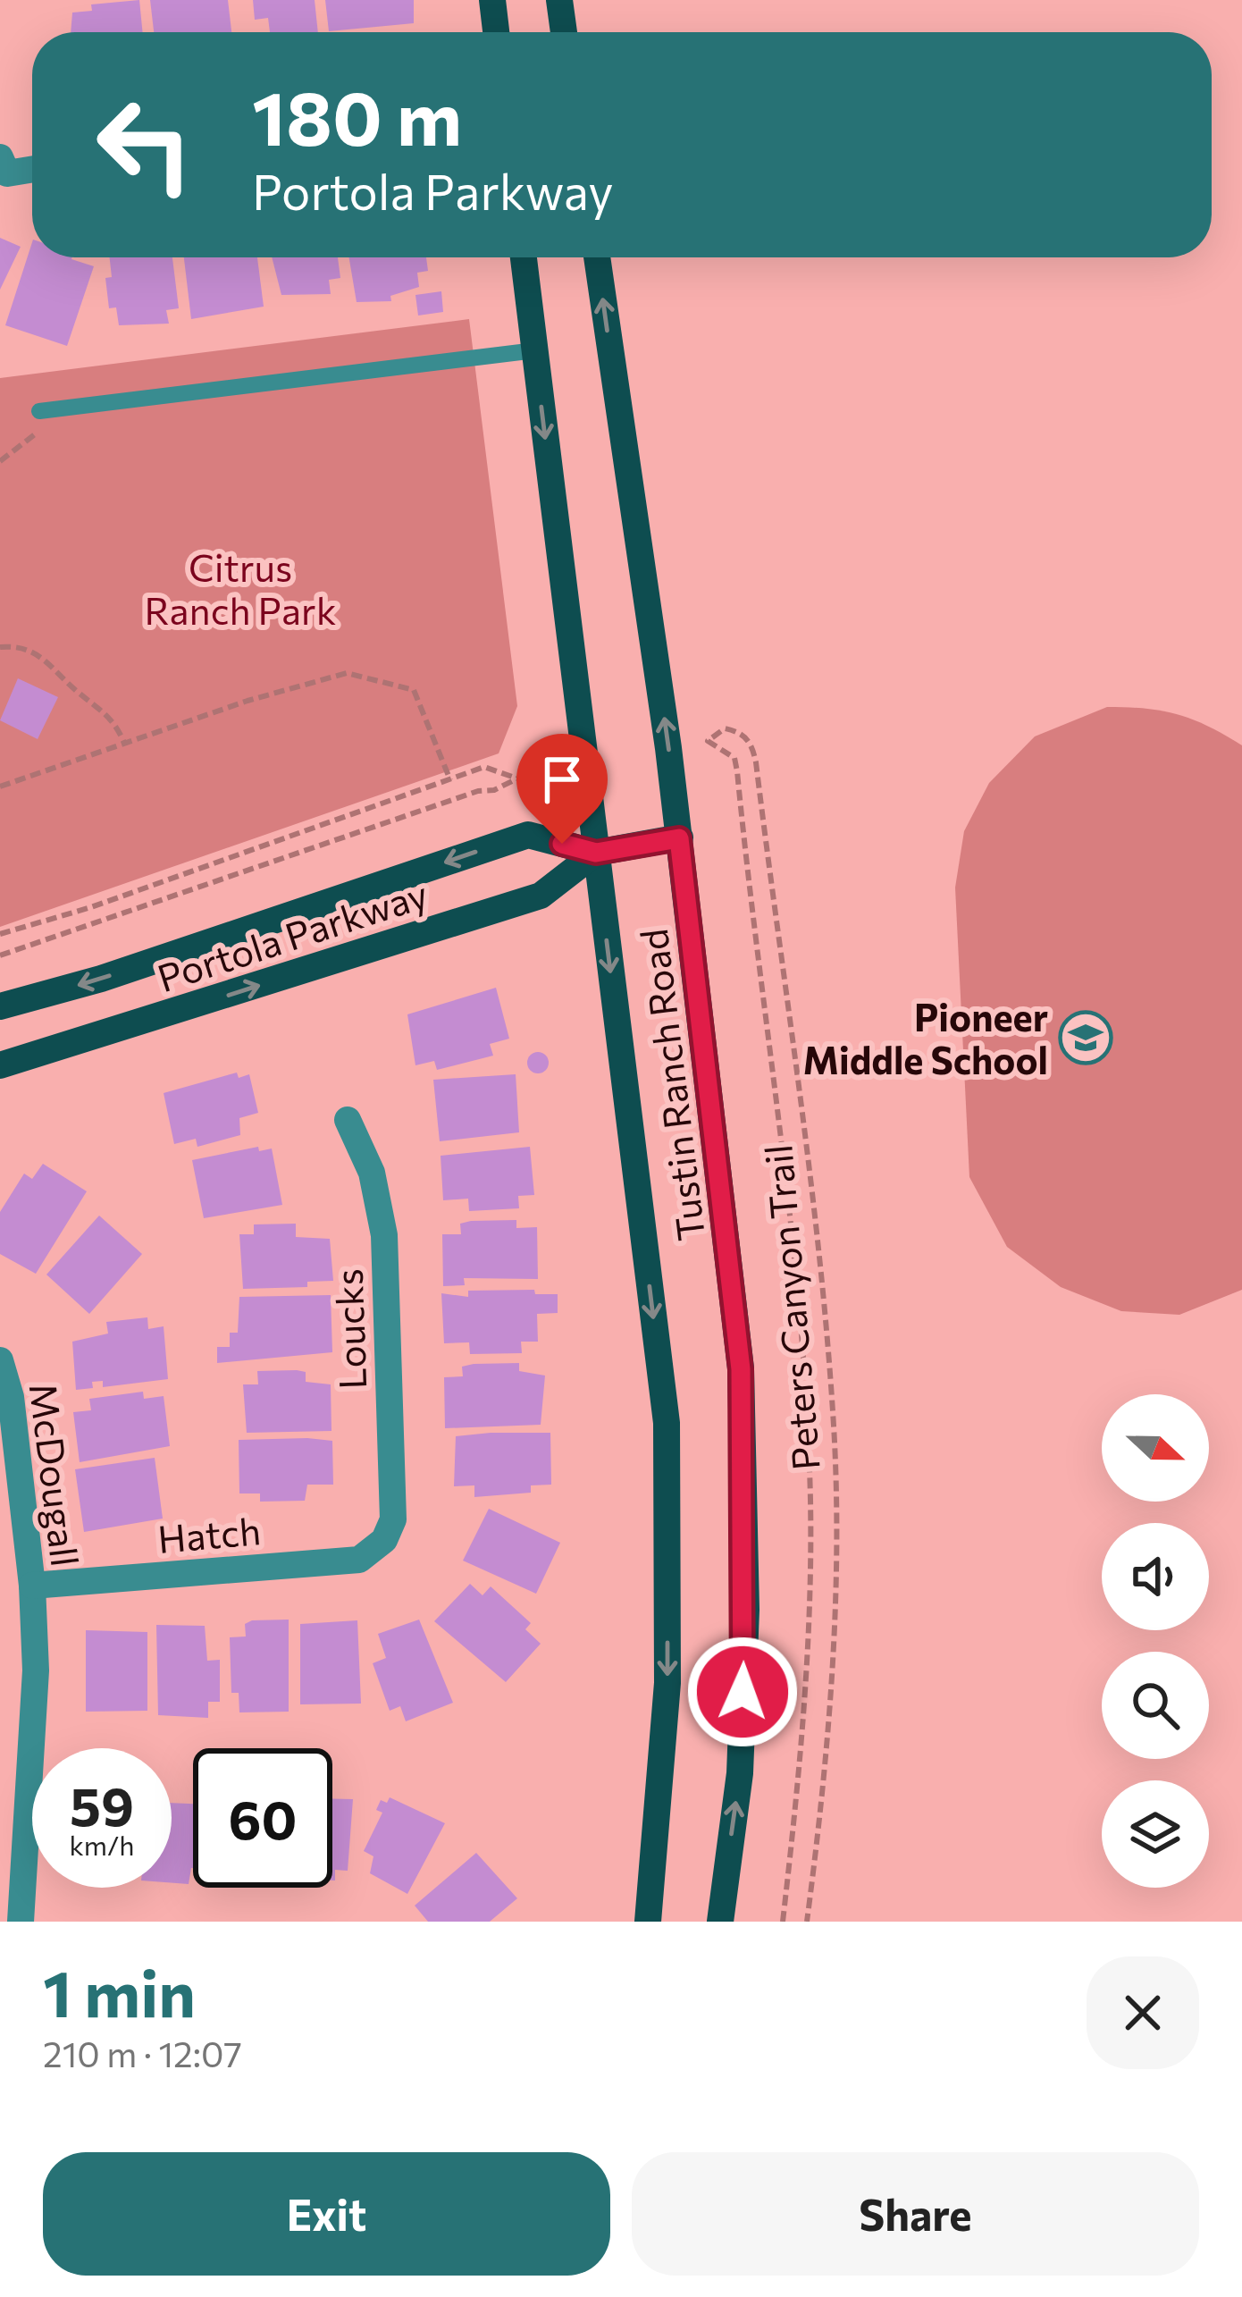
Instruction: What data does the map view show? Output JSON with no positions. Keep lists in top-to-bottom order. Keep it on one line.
{"streets":{"main road":["Portola Parkway","Tustin Ranch Road"],"street":["Loucks","McDougall","Hatch"],"path":["Peters Canyon Trail"]},"crossings":[["Portola Parkway","Tustin Ranch Road"],["Loucks","Hatch"],["McDougall","Hatch"]],"parks":["Citrus Ranch Park"],"places":{"school or university":["Pioneer Middle School"]},"north":"right","page":{"turn":["180 m","Portola Parkway"],"speed":"59 km/h","limit":"60","heading":["1 min","210 m · 12:07"],"buttons":["Exit","Share"]}}
